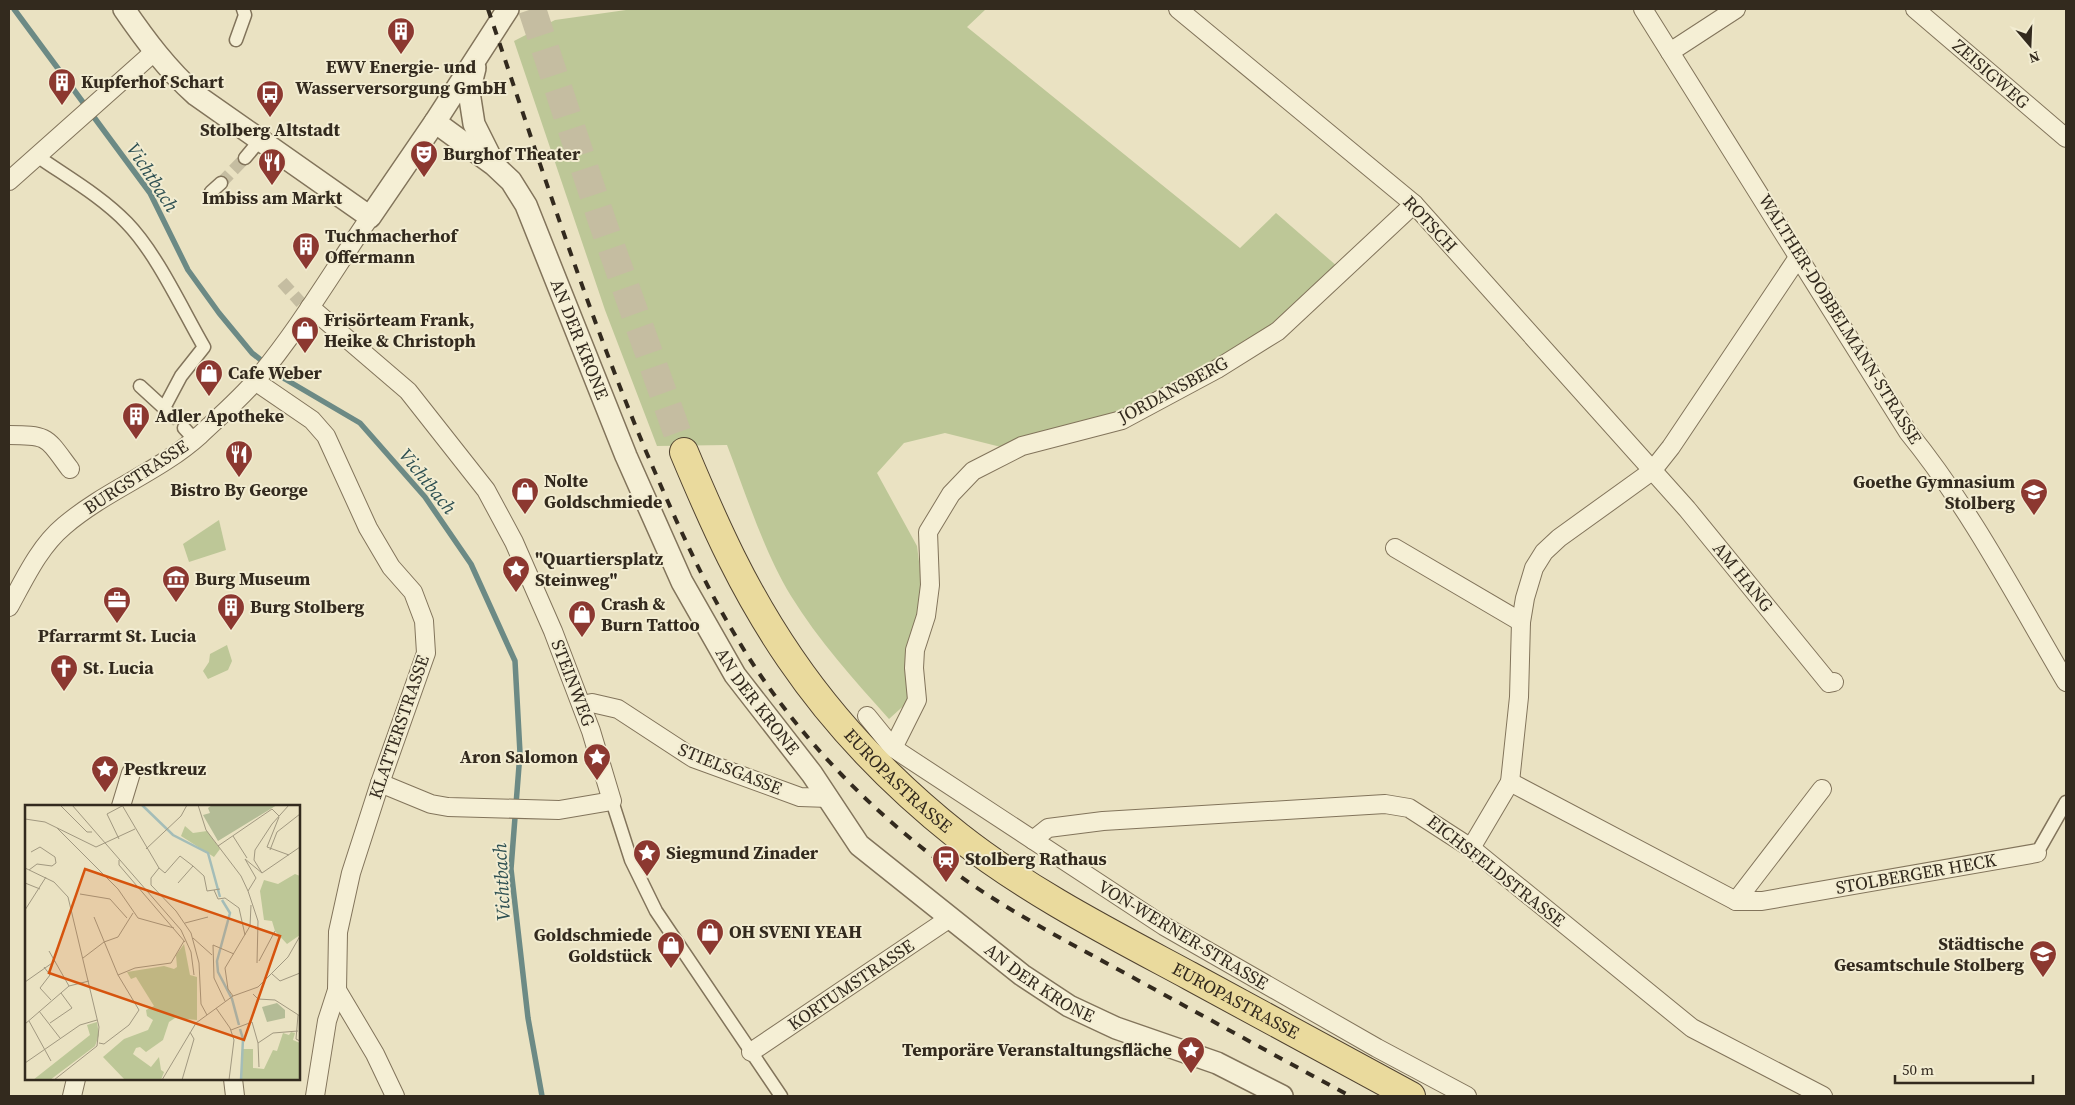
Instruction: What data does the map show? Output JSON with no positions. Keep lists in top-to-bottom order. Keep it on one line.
{"streets":{"main road":["EUROPASTRASSE"],"street":["ZEISIGWEG","ROTSCH","WALTHER-DOBBELMANN-STRASSE","AN DER KRONE","JORDANSBERG","BURGSTRASSE","AM HANG","STEINWEG","KLATTERSTRASSE","STIELSGASSE","EICHSFELDSTRASSE","STOLBERGER HECK","VON-WERNER-STRASSE","KORTUMSTRASSE"]},"crossings":[["ROTSCH","JORDANSBERG"],["ROTSCH","AM HANG"],["AN DER KRONE","STIELSGASSE"],["AN DER KRONE","KORTUMSTRASSE"],["JORDANSBERG","VON-WERNER-STRASSE"],["BURGSTRASSE","STEINWEG"],["BURGSTRASSE","KLATTERSTRASSE"],["STEINWEG","STIELSGASSE"],["STEINWEG","KORTUMSTRASSE"],["EICHSFELDSTRASSE","VON-WERNER-STRASSE"]],"water":["Vichtbach"],"places":{"building":["EWV Energie- und Wasserversorgung GmbH","Kupferhof Schart","Tuchmacherhof Offermann","Adler Apotheke","Burg Stolberg"],"bus stop":["Stolberg Altstadt"],"theatre":["Burghof Theater"],"restaurant":["Imbiss am Markt","Bistro By George"],"shop":["Frisörteam Frank, Heike & Christoph","Cafe Weber","Nolte Goldschmiede","Crash & Burn Tattoo","OH SVENI YEAH","Goldschmiede Goldstück"],"school or university":["Goethe Gymnasium Stolberg","Städtische Gesamtschule Stolberg"],"place":["\"Quartiersplatz Steinweg\"","Aron Salomon","Pestkreuz","Siegmund Zinader","Temporäre Veranstaltungsfläche"],"museum":["Burg Museum"],"office":["Pfarrarmt St. Lucia"],"church":["St. Lucia"],"station":["Stolberg Rathaus"]},"scale_bar":"50 m","north":"bottom"}
